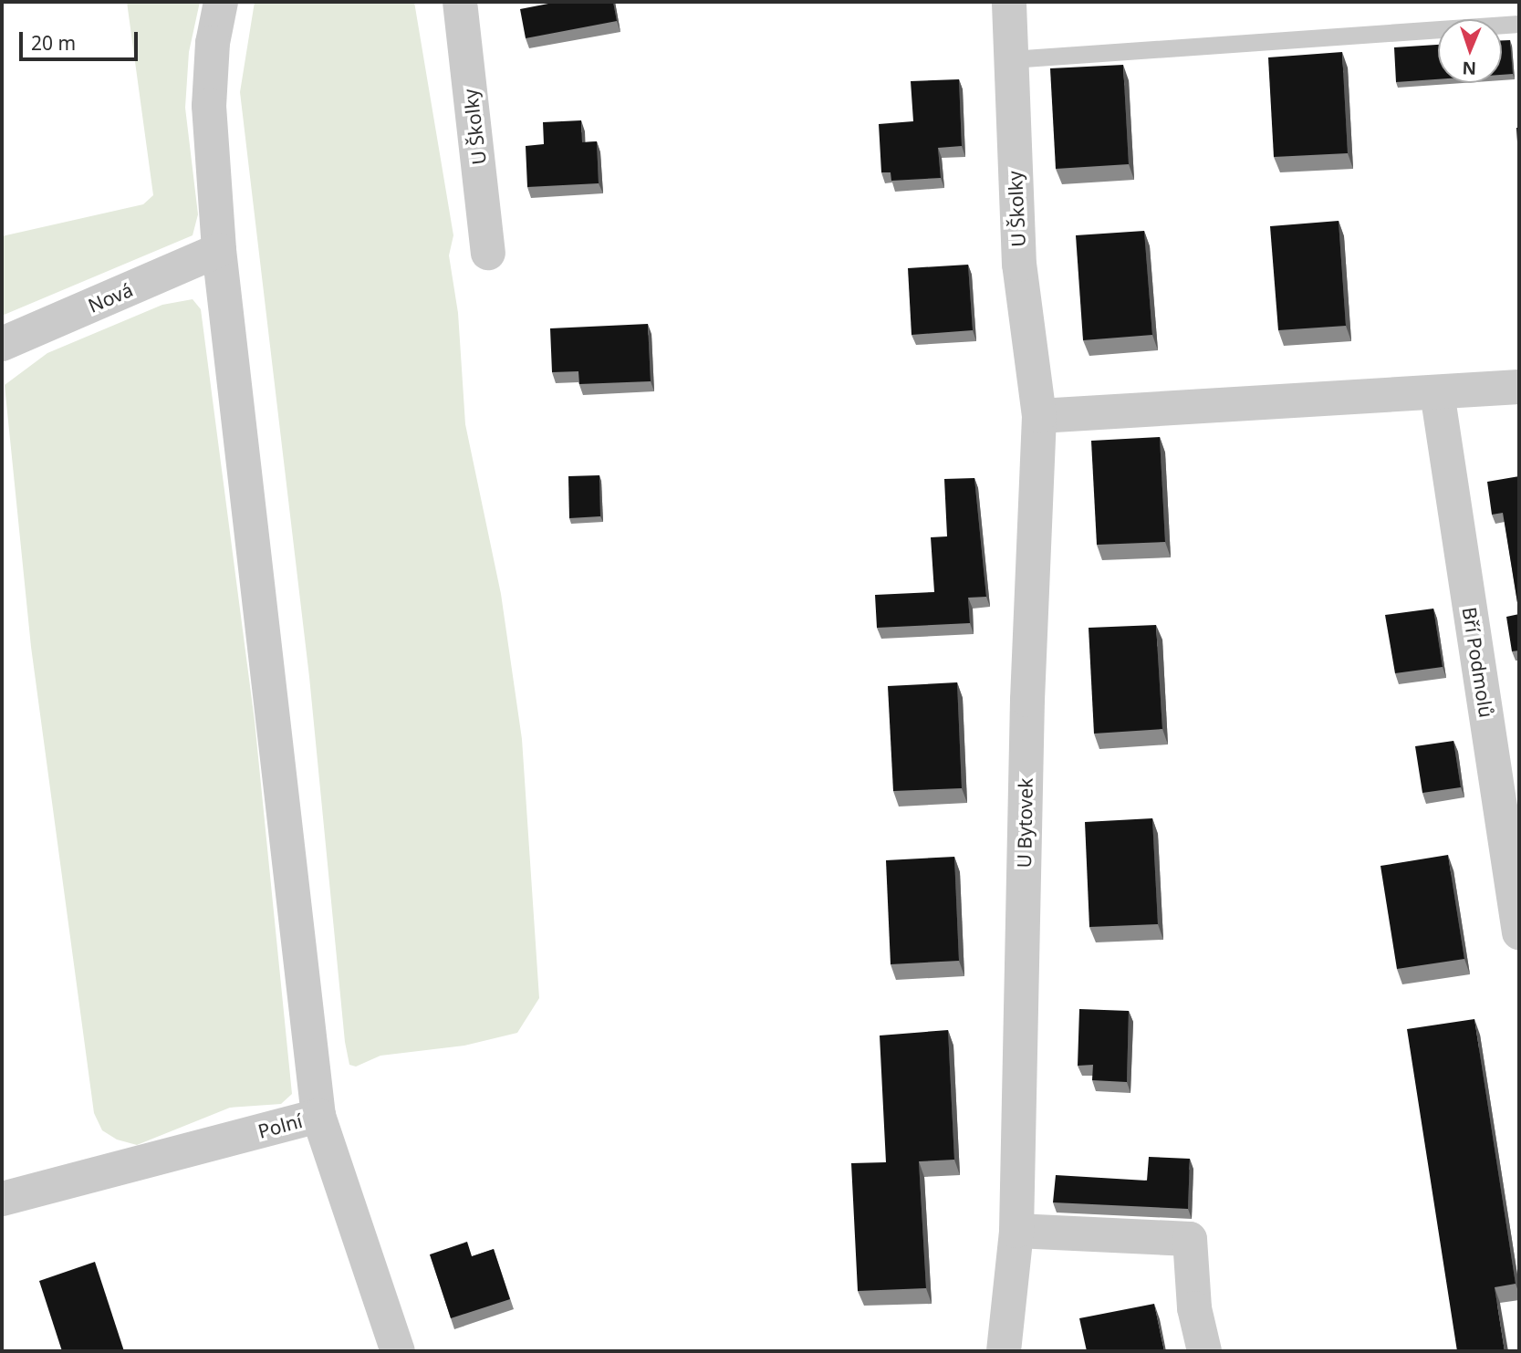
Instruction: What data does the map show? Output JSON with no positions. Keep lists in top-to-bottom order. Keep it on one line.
{"streets":{"street":["U Školky","Nová","Bří Podmolů","U Bytovek","Polní"]},"crossings":[["U Školky","U Bytovek"]],"scale_bar":"20 m","north":"bottom"}
